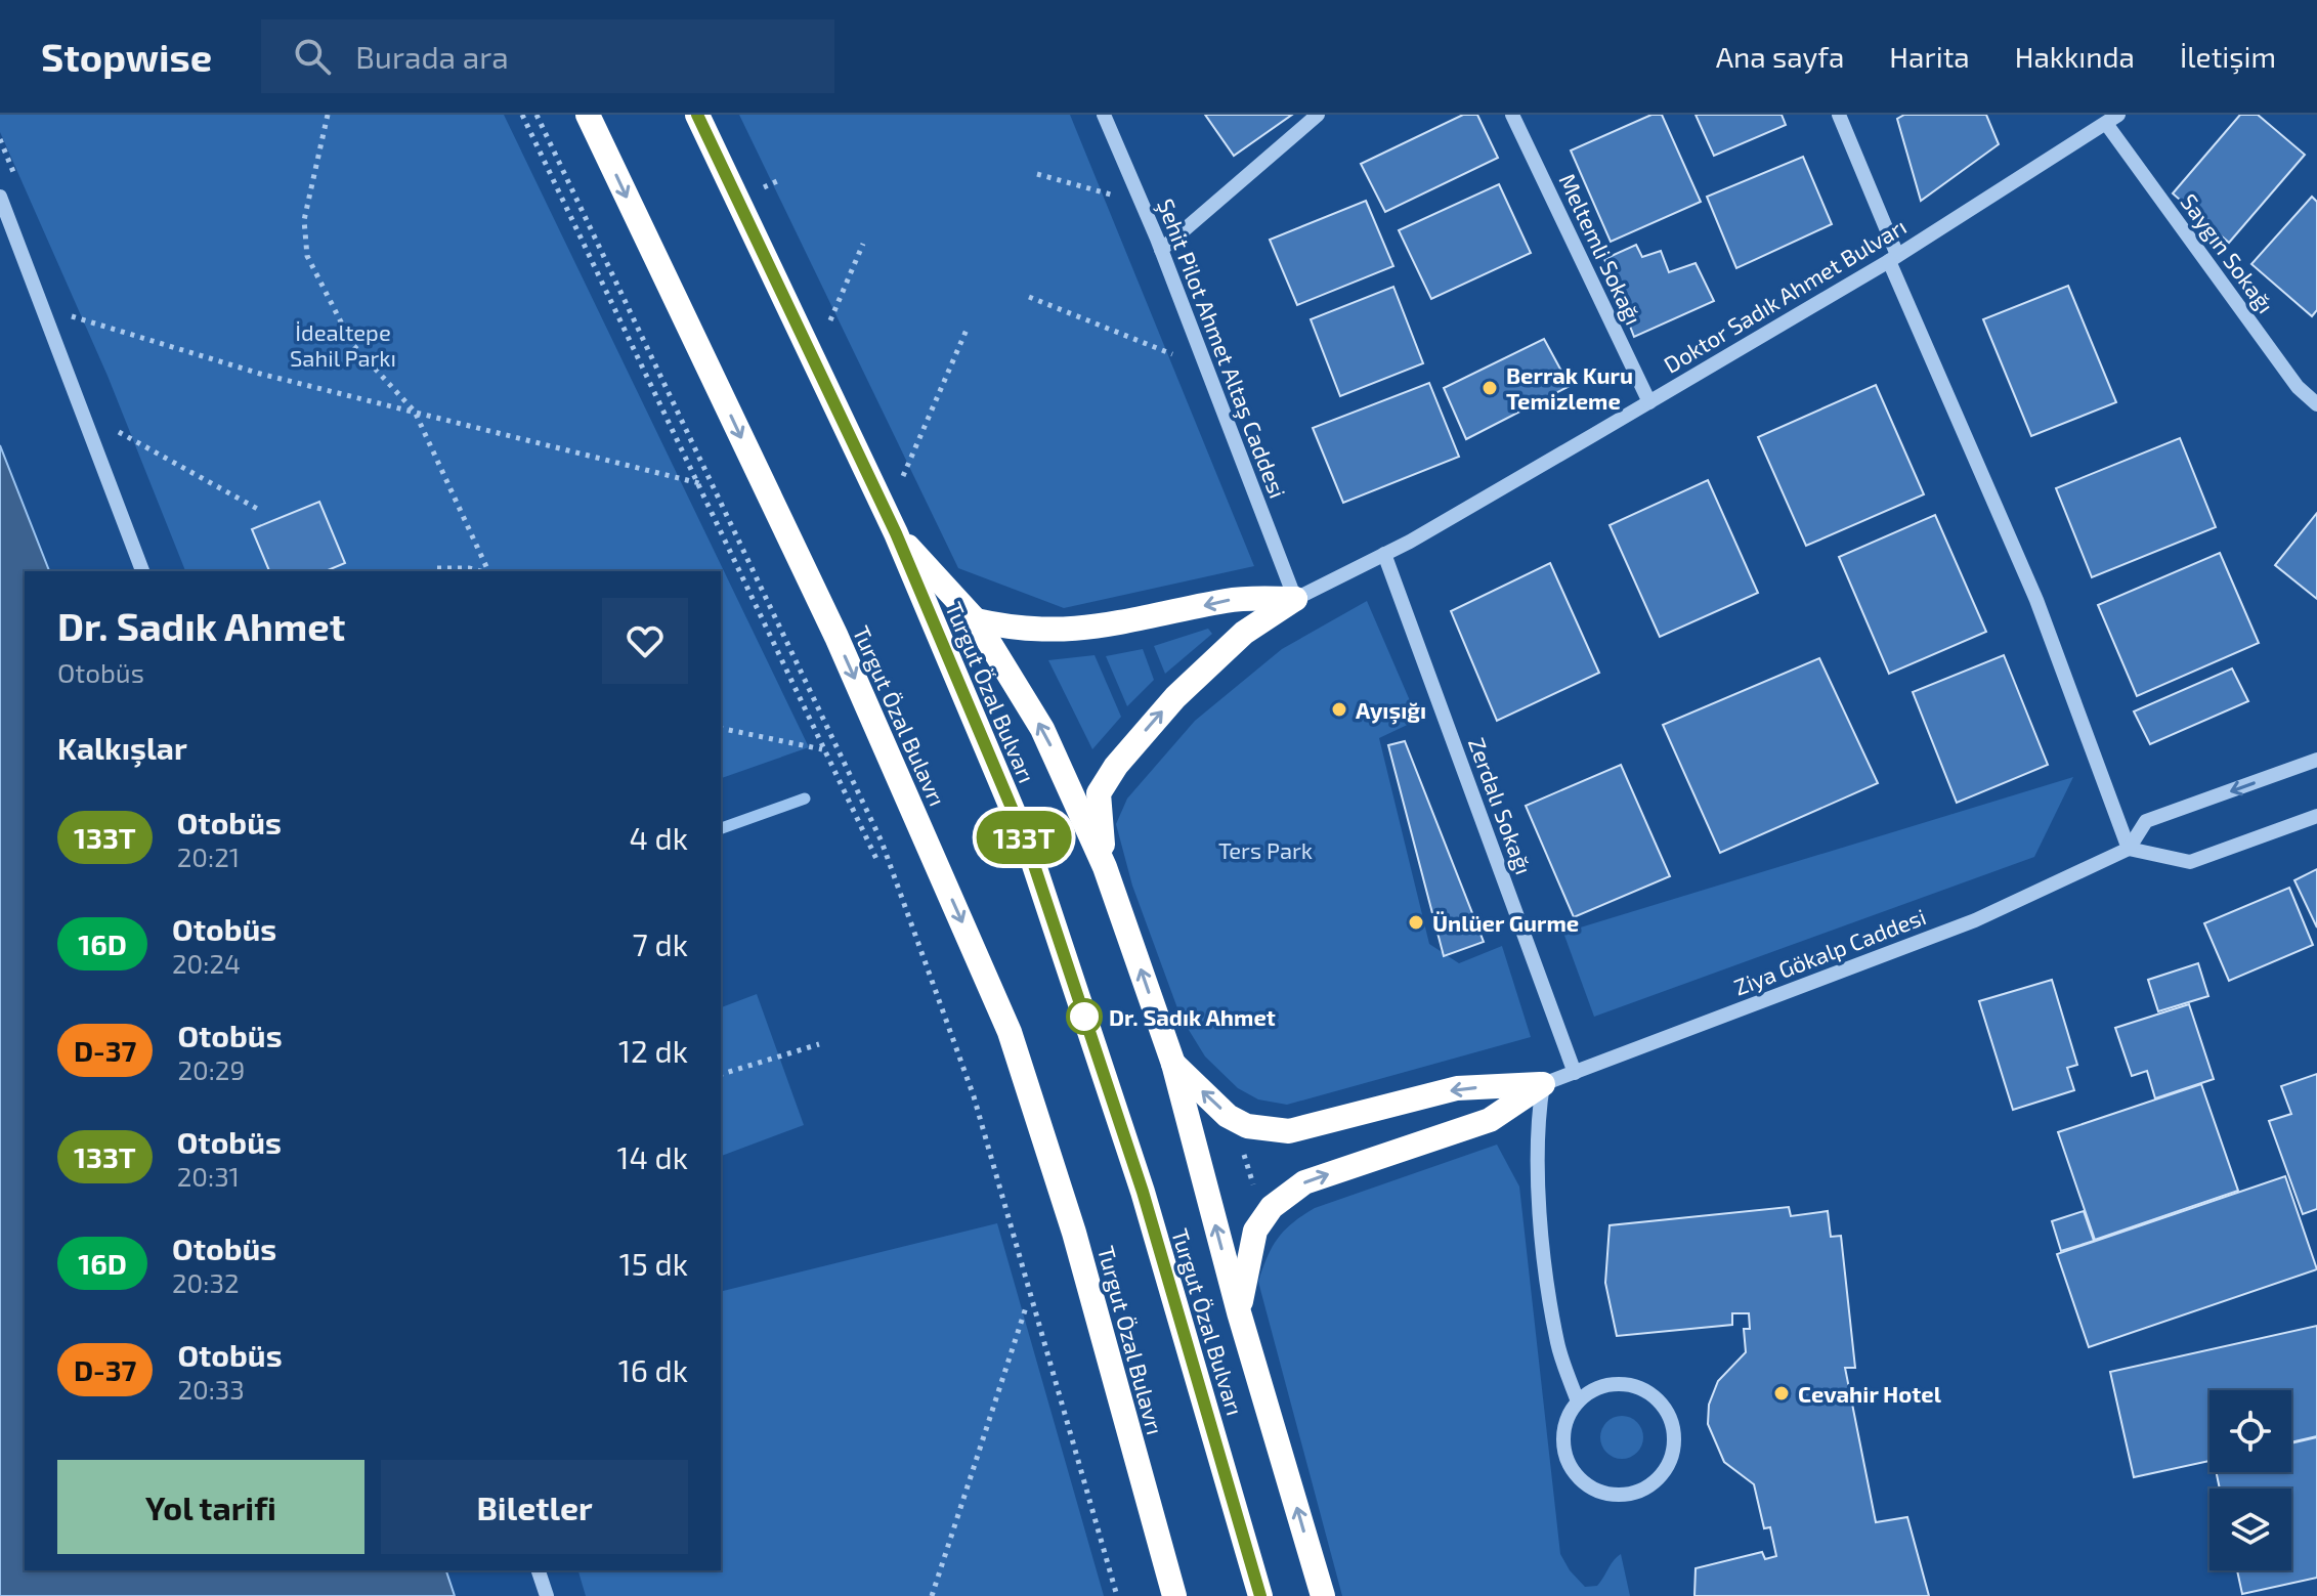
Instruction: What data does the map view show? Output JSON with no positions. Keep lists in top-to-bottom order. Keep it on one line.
{"streets":{"highway":["Turgut Özal Bulvarı","Turgut Özal Bulavrı"],"street":["Meltemli Sokağı","Saygın Sokağı","Doktor Sadık Ahmet Bulvarı","Şehit Pilot Ahmet Altaş Caddesi","Zerdalı Sokağı","Ziya Gökalp Caddesi"]},"crossings":[["Meltemli Sokağı","Doktor Sadık Ahmet Bulvarı"],["Saygın Sokağı","Doktor Sadık Ahmet Bulvarı"],["Doktor Sadık Ahmet Bulvarı","Şehit Pilot Ahmet Altaş Caddesi"],["Doktor Sadık Ahmet Bulvarı","Zerdalı Sokağı"],["Zerdalı Sokağı","Ziya Gökalp Caddesi"]],"parks":["İdealtepe Sahil Parkı","Ters Park"],"places":["Berrak Kuru Temizleme","Ayışığı","Ünlüer Gurme","Dr. Sadık Ahmet","Cevahir Hotel"],"lines":["bus line 133T"],"page":{"header":"Stopwise","search":"Burada ara","nav":["Ana sayfa","Harita","Hakkında","İletişim"],"on_map":"133T","heading":[["Dr. Sadık Ahmet","Otobüs"],"Kalkışlar"],"list":[{"mark":"133T","name":"Otobüs","note":"20:21","value":"4 dk"},{"mark":"16D","name":"Otobüs","note":"20:24","value":"7 dk"},{"mark":"D-37","name":"Otobüs","note":"20:29","value":"12 dk"},{"mark":"133T","name":"Otobüs","note":"20:31","value":"14 dk"},{"mark":"16D","name":"Otobüs","note":"20:32","value":"15 dk"},{"mark":"D-37","name":"Otobüs","note":"20:33","value":"16 dk"}],"buttons":["Yol tarifi","Biletler"]}}
